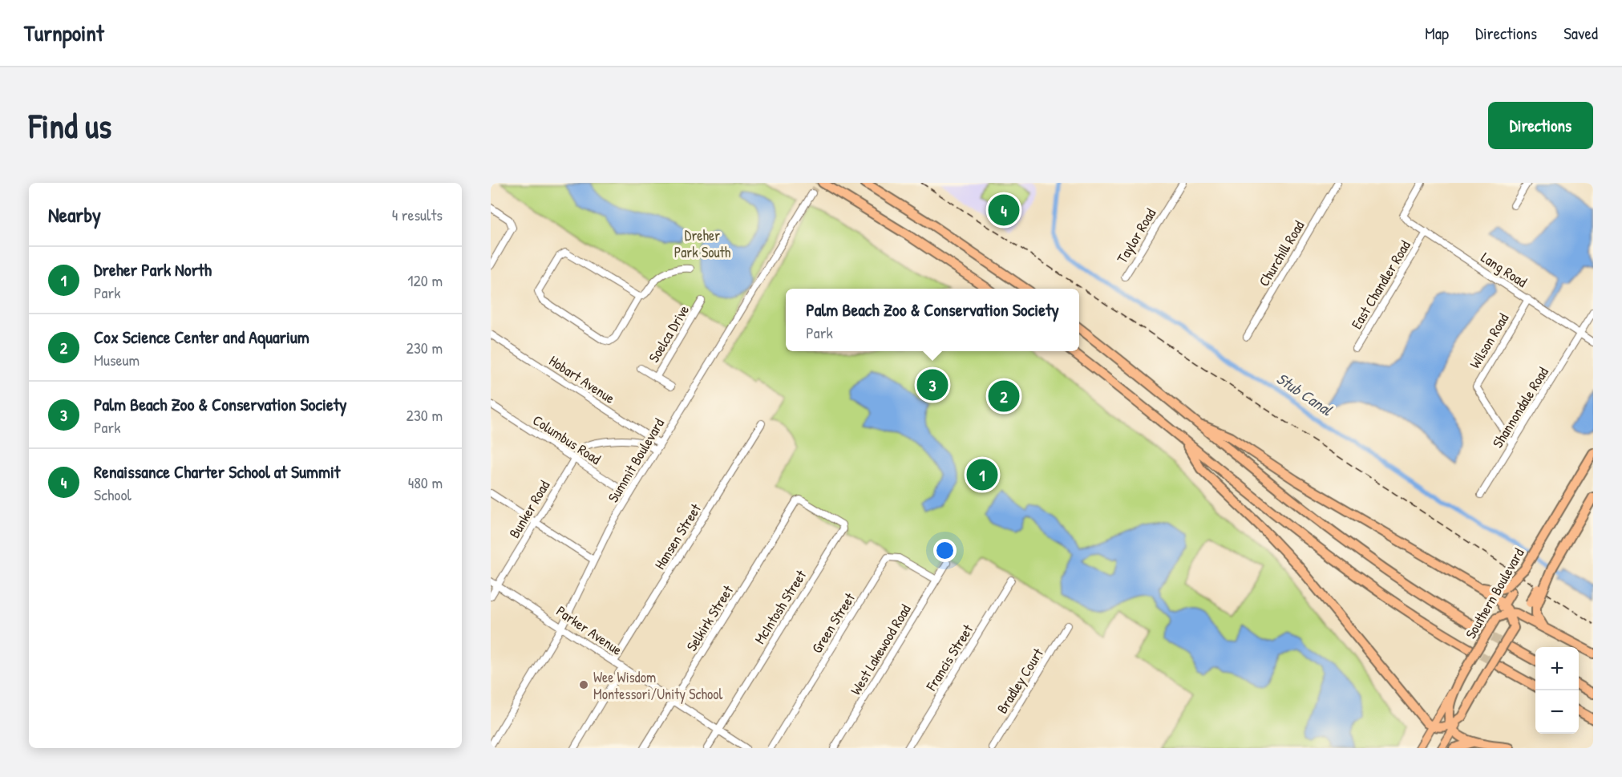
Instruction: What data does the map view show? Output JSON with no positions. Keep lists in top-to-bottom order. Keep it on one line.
{"streets":{"highway":["Southern Boulevard"],"street":["Taylor Road","Churchill Road","Lang Road","East Chandler Road","Soelca Drive","Wilson Road","Hobart Avenue","Shannondale Road","Columbus Road","Summit Boulevard","Bunker Road","Hansen Street","McIntosh Street","Selkirk Street","Green Street","Parker Avenue","West Lakewood Road","Francis Street","Bradley Court"]},"crossings":[["Lang Road","East Chandler Road"],["Lang Road","Wilson Road"],["Lang Road","Shannondale Road"],["Wilson Road","Shannondale Road"],["Hobart Avenue","Summit Boulevard"],["Columbus Road","Summit Boulevard"],["Columbus Road","Bunker Road"],["Summit Boulevard","Parker Avenue"],["Bunker Road","Parker Avenue"],["Hansen Street","Parker Avenue"],["McIntosh Street","Selkirk Street"],["McIntosh Street","Parker Avenue"],["Selkirk Street","Parker Avenue"],["Green Street","West Lakewood Road"]],"water":["Stub Canal"],"parks":["Dreher Park South"],"places":["Wee Wisdom Montessori/Unity School"],"page":{"header":"Turnpoint","nav":["Map","Directions","Saved"],"buttons":"Directions","title":"Find us","heading":["Nearby","4 results"],"pins":["4","3","2","1"],"list":[{"mark":"1","name":"Dreher Park North","note":"Park","value":"120 m"},{"mark":"2","name":"Cox Science Center and Aquarium","note":"Museum","value":"230 m"},{"mark":"3","name":"Palm Beach Zoo & Conservation Society","note":"Park","value":"230 m"},{"mark":"4","name":"Renaissance Charter School at Summit","note":"School","value":"480 m"}],"popup":["Palm Beach Zoo & Conservation Society","Park"],"map_buttons":["+","−"]}}
